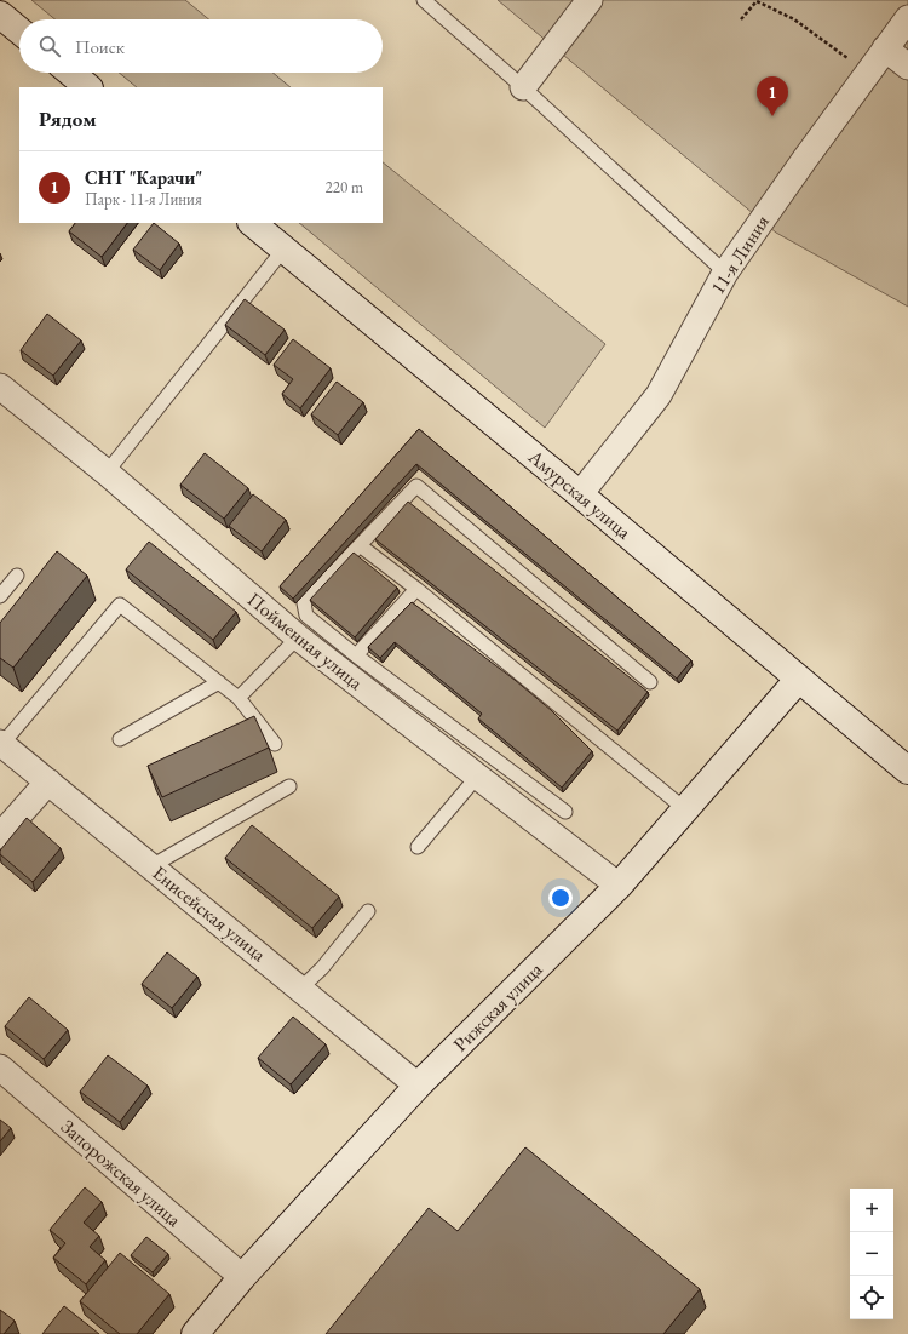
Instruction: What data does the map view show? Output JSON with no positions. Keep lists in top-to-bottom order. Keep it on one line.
{"streets":{"street":["11-я Линия","Амурская улица","Пойменная улица","Енисейская улица","Рижская улица","Запорожская улица"]},"crossings":[["11-я Линия","Амурская улица"],["Амурская улица","Рижская улица"],["Пойменная улица","Рижская улица"],["Енисейская улица","Рижская улица"],["Рижская улица","Запорожская улица"]],"page":{"search":"Поиск","pins":"1","heading":"Рядом","list":[{"mark":"1","name":"СНТ \"Карачи\"","note":"Парк · 11-я Линия","value":"220 m"}],"map_buttons":["+","−"]}}
